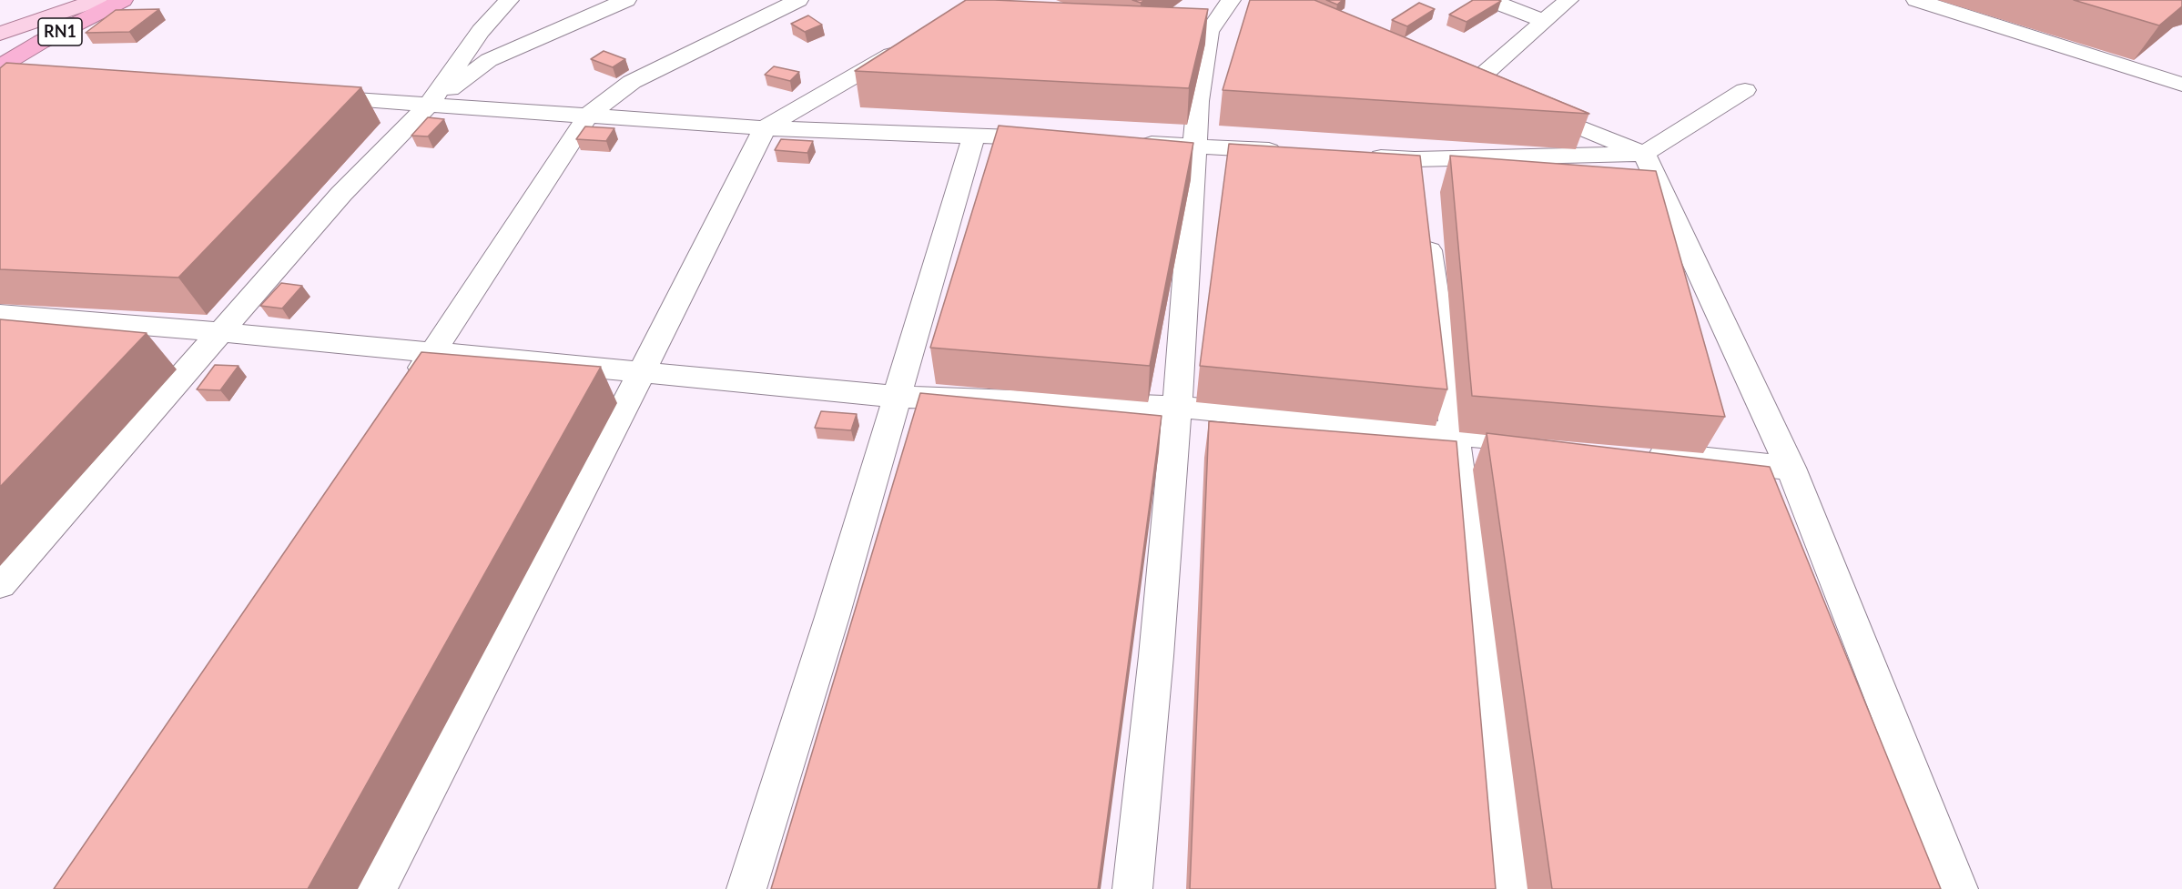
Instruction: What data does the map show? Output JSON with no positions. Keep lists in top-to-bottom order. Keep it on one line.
{"streets":{"highway":["RN1"]}}
